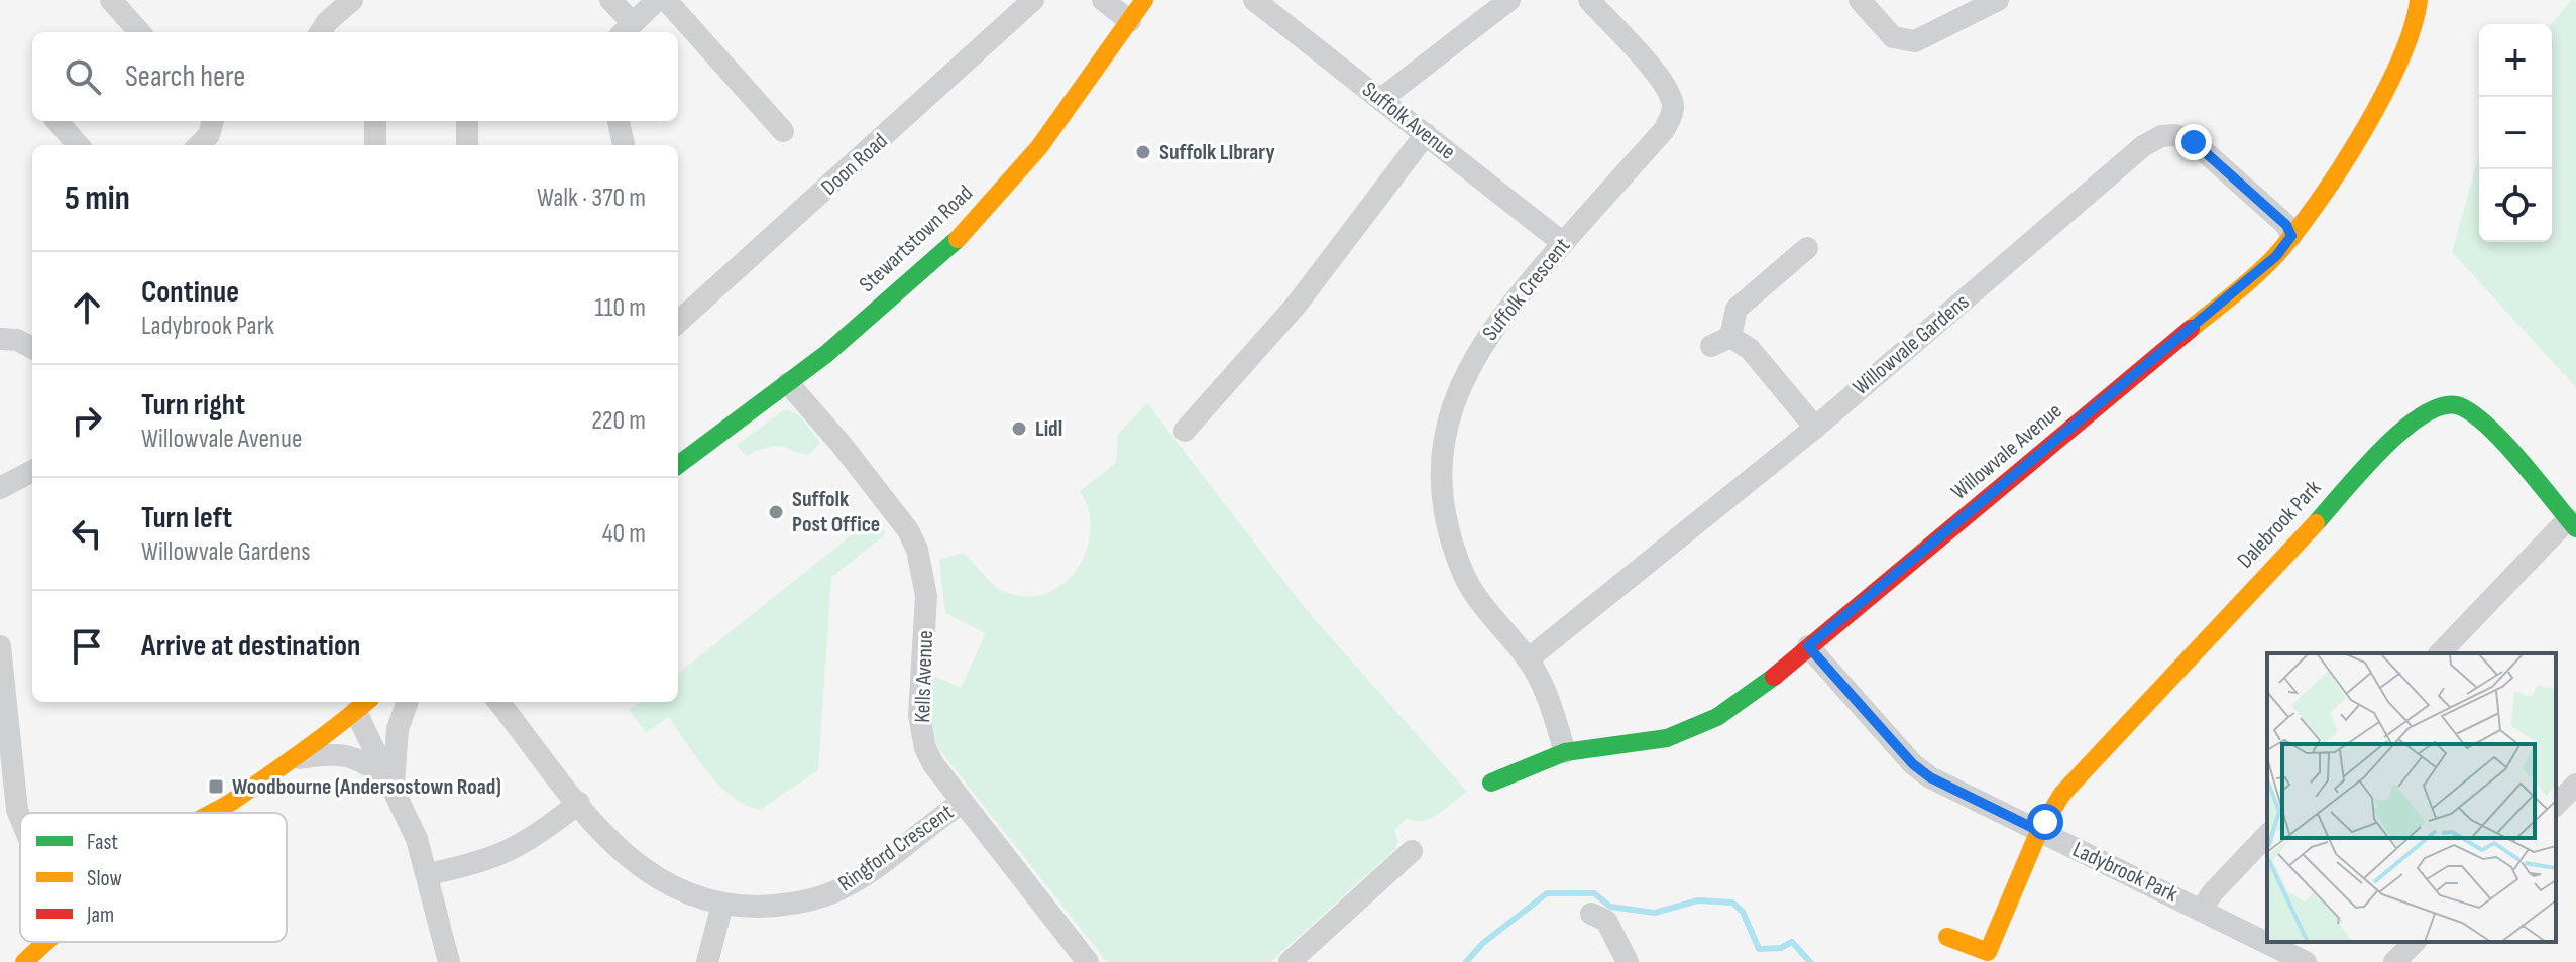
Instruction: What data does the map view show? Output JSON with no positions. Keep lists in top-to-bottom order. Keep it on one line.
{"streets":{"street":["Suffolk Avenue","Doon Road","Stewartstown Road","Suffolk Crescent","Willowvale Gardens","Willowvale Avenue","Dalebrook Park","Kells Avenue","Ringford Crescent","Ladybrook Park"]},"crossings":[["Suffolk Avenue","Suffolk Crescent"],["Stewartstown Road","Kells Avenue"],["Suffolk Crescent","Willowvale Gardens"],["Suffolk Crescent","Willowvale Avenue"],["Willowvale Gardens","Willowvale Avenue"],["Willowvale Avenue","Ladybrook Park"],["Dalebrook Park","Ladybrook Park"],["Kells Avenue","Ringford Crescent"]],"places":{"other":["Suffolk LIbrary","Lidl","Suffolk Post Office"],"transit":["Woodbourne (Andersostown Road)"]},"legend":["Fast","Slow","Jam"],"page":{"map_buttons":["+","−"],"search":"Search here","heading":["5 min","Walk · 370 m"],"list":[["Continue","Ladybrook Park","110 m"],["Turn right","Willowvale Avenue","220 m"],["Turn left","Willowvale Gardens","40 m"],"Arrive at destination"]}}
